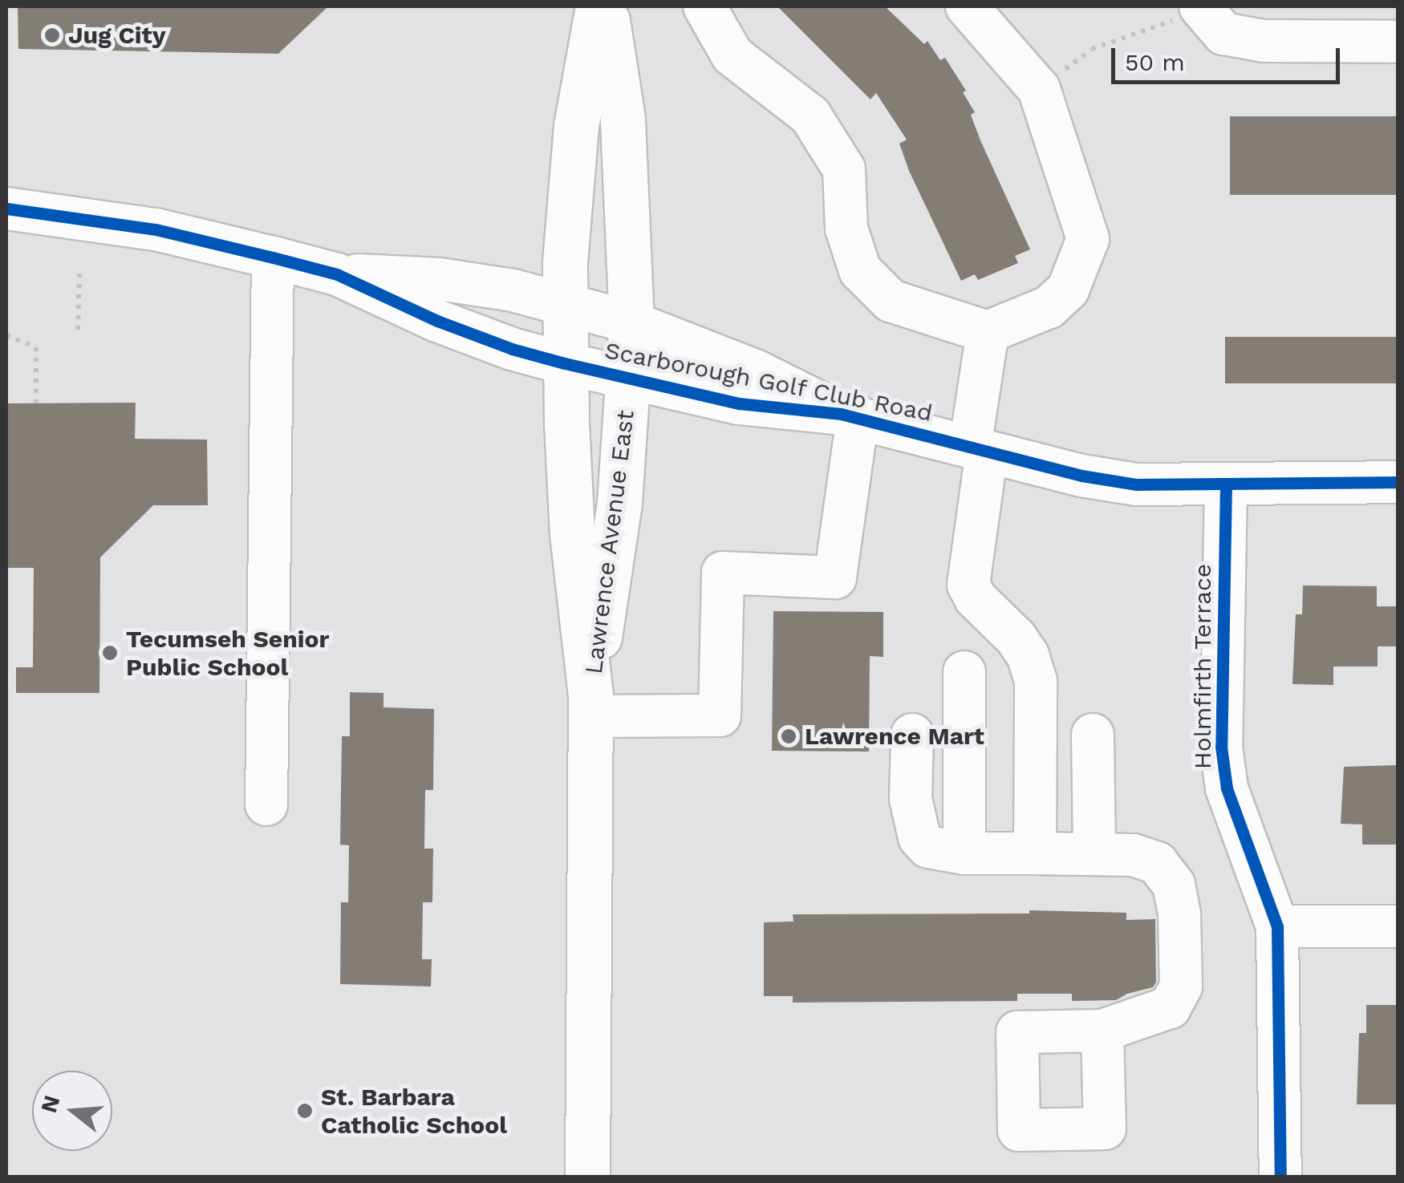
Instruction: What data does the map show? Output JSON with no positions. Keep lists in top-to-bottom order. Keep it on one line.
{"streets":{"main road":["Lawrence Avenue East"],"street":["Scarborough Golf Club Road","Holmfirth Terrace"]},"crossings":[["Scarborough Golf Club Road","Lawrence Avenue East"],["Scarborough Golf Club Road","Holmfirth Terrace"]],"places":["Jug City","Tecumseh Senior Public School","Lawrence Mart","St. Barbara Catholic School"],"scale_bar":"50 m","north":"left"}
